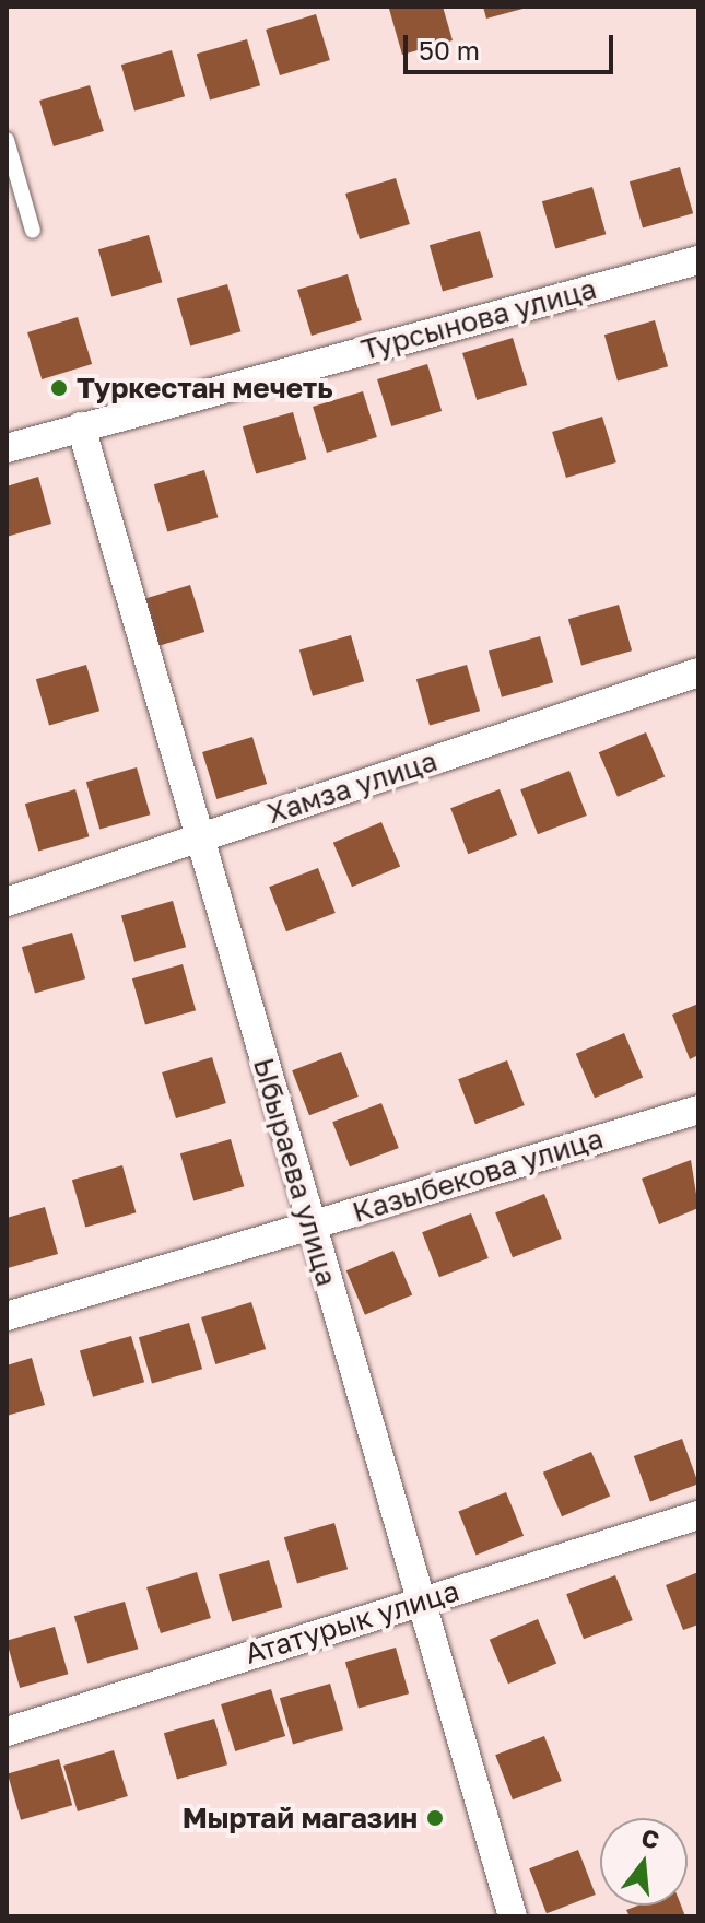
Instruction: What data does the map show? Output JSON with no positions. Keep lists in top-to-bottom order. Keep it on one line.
{"streets":{"street":["Турсынова улица","Хамза улица","Ыбыраева улица","Казыбекова улица","Ататурык улица"]},"crossings":[["Турсынова улица","Ыбыраева улица"],["Хамза улица","Ыбыраева улица"],["Ыбыраева улица","Казыбекова улица"],["Ыбыраева улица","Ататурык улица"]],"places":["Туркестан мечеть","Мыртай магазин"],"scale_bar":"50 m","north":"top"}
